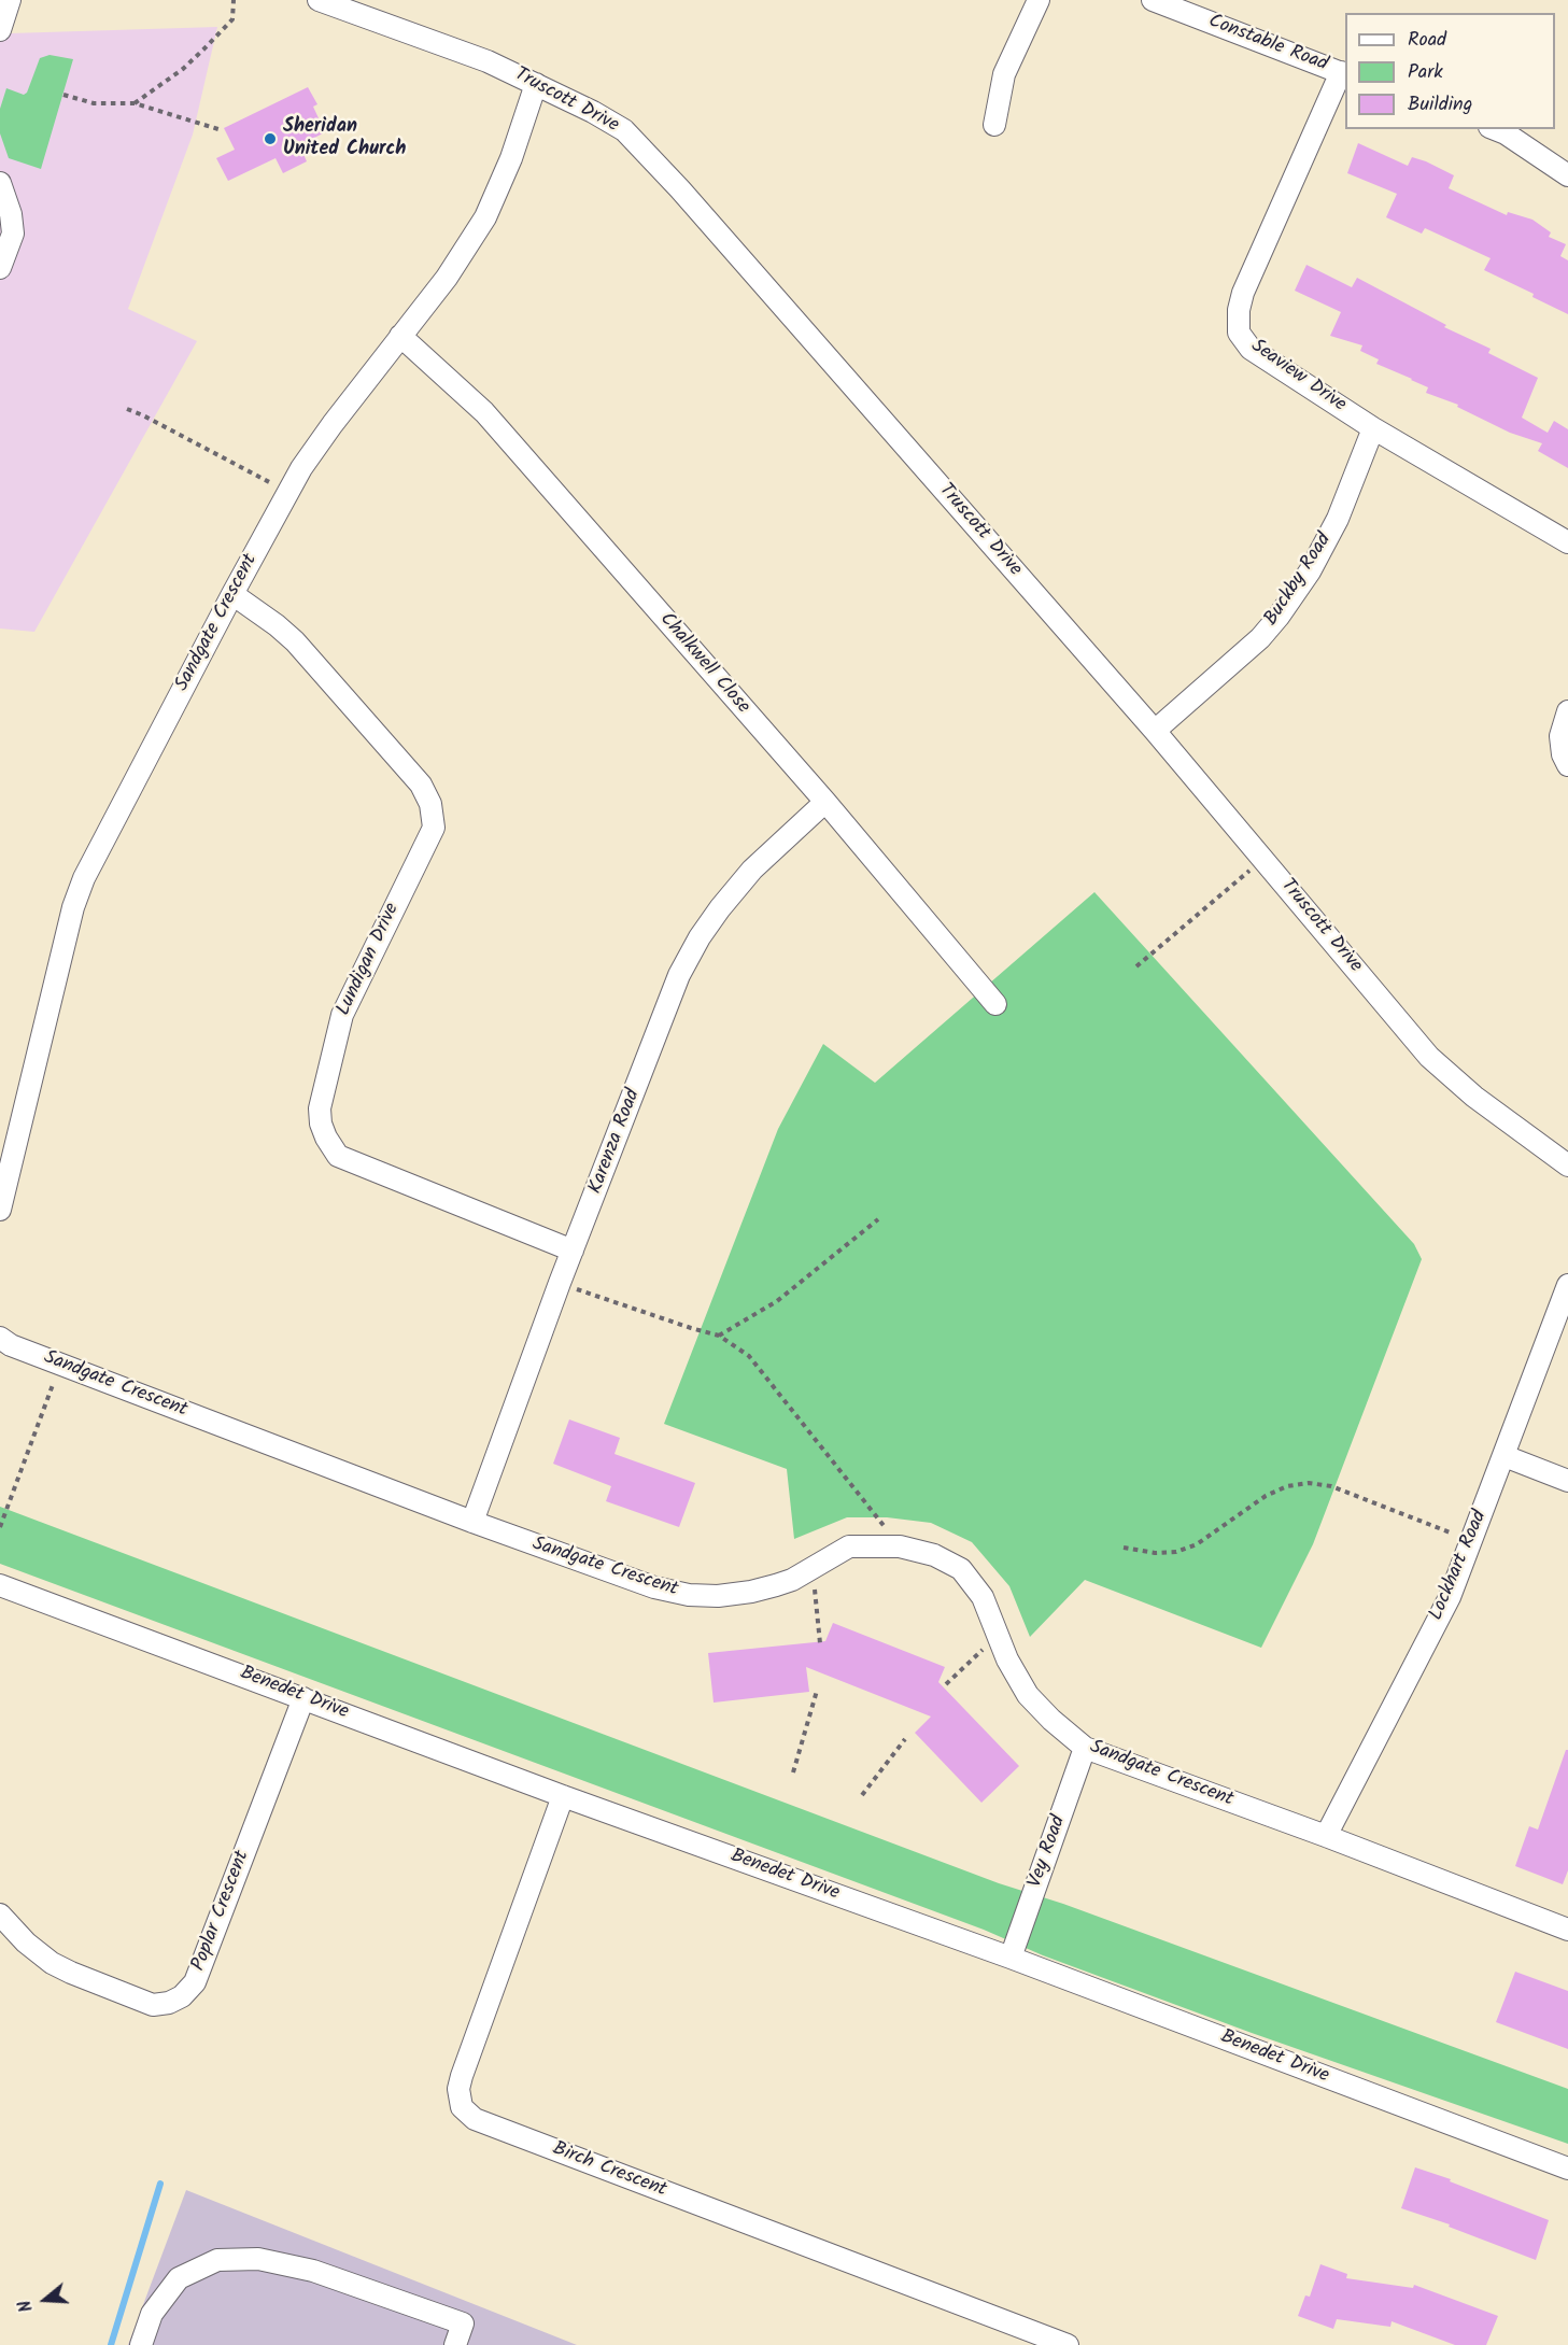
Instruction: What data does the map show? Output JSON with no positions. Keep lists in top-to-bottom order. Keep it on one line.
{"streets":{"street":["Constable Road","Truscott Drive","Seaview Drive","Buckby Road","Sandgate Crescent","Chalkwell Close","Lundigan Drive","Karenza Road","Lockhart Road","Benedet Drive","Vey Road","Poplar Crescent","Birch Crescent"]},"crossings":[["Constable Road","Seaview Drive"],["Truscott Drive","Buckby Road"],["Truscott Drive","Sandgate Crescent"],["Seaview Drive","Buckby Road"],["Sandgate Crescent","Chalkwell Close"],["Sandgate Crescent","Lundigan Drive"],["Sandgate Crescent","Karenza Road"],["Sandgate Crescent","Lockhart Road"],["Sandgate Crescent","Vey Road"],["Chalkwell Close","Karenza Road"],["Lundigan Drive","Karenza Road"],["Benedet Drive","Vey Road"],["Benedet Drive","Poplar Crescent"],["Benedet Drive","Birch Crescent"]],"places":["Sheridan United Church"],"legend":["Road","Park","Building"],"north":"left"}
